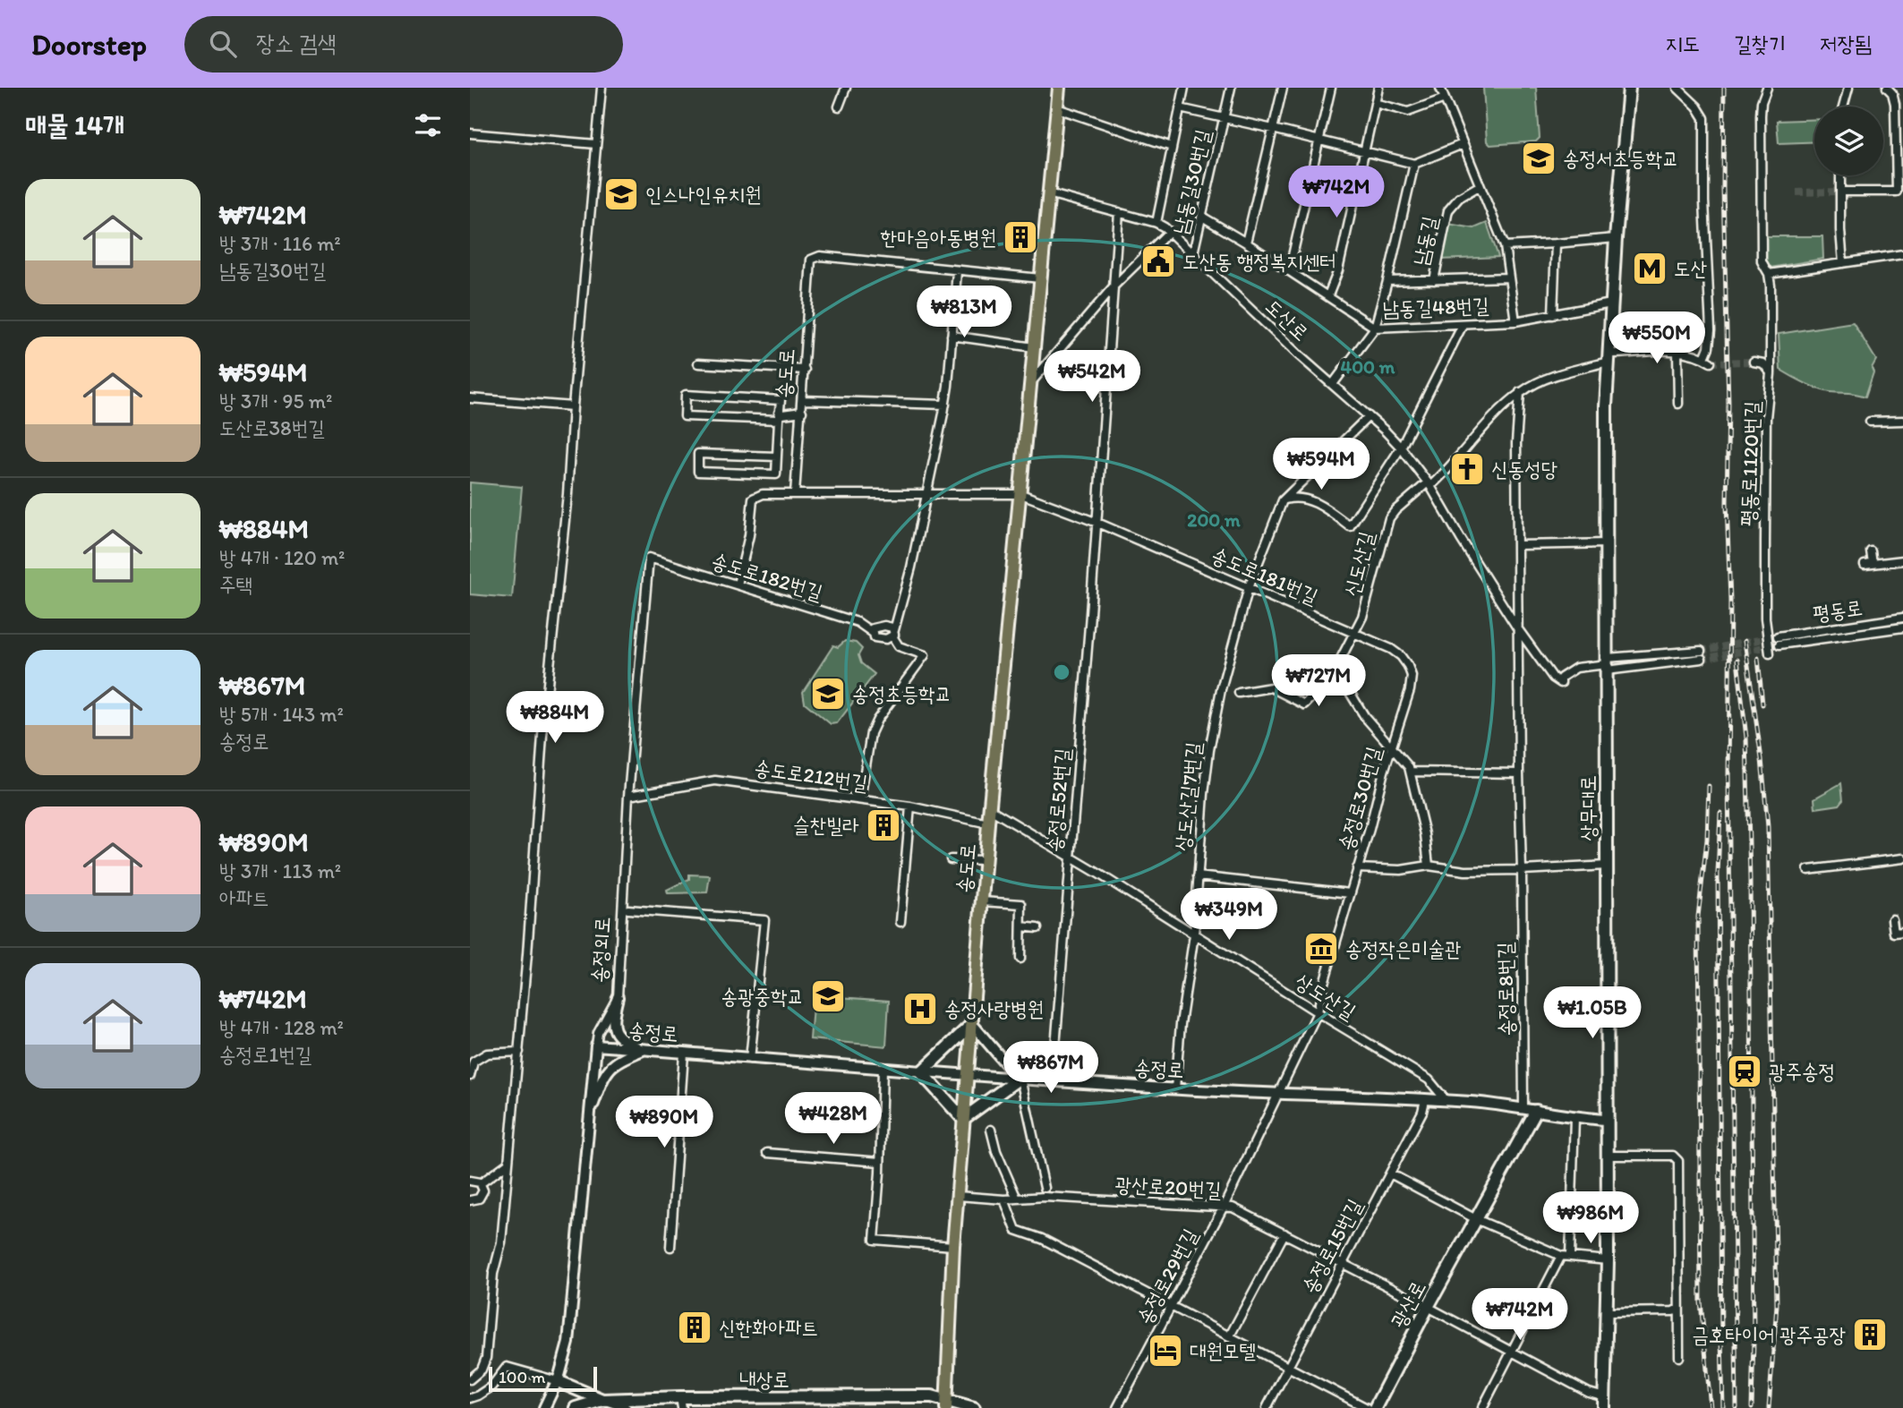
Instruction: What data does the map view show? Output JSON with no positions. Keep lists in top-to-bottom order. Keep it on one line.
{"streets":{"main road":["송도로","상무대로","광산로","내상로"],"street":["남동길30번길","남동길","남동길48번길","도산로","평동로1120번길","신도산길","송도로181번길","송도로182번길","평동로","송도로212번길","상도산길7번길","송정로30번길","송정로52번길","송정외로","송정로8번길","상도산길","송정로","광산로20번길","송정로15번길","송정로29번길"]},"crossings":[["남동길30번길","남동길48번길"],["남동길30번길","도산로"],["도산로","송도로"],["도산로","신도산길"],["도산로","송정로52번길"],["도산로","상무대로"],["도산로","송정로8번길"],["송도로","송도로181번길"],["송도로","송도로212번길"],["송도로","상도산길"],["송도로","송정로"],["송도로","광산로20번길"],["송도로","내상로"],["신도산길","송도로181번길"],["신도산길","상무대로"],["송도로181번길","상도산길7번길"],["송도로181번길","송정로30번길"],["송도로181번길","송정로52번길"],["송도로182번길","송정외로"],["송도로212번길","송정외로"],["상도산길7번길","상도산길"],["상도산길7번길","송정로"],["송정로30번길","상도산길"],["송정로30번길","송정로"],["송정로30번길","송정로29번길"],["송정로52번길","상도산길"],["송정로52번길","송정로"],["상무대로","송정로"],["상무대로","광산로20번길"],["송정외로","송정로"],["송정외로","내상로"],["송정로8번길","송정로"],["상도산길","송정로"],["송정로","송정로15번길"],["송정로","송정로29번길"],["송정로","광산로"],["광산로20번길","송정로15번길"],["광산로20번길","송정로29번길"],["광산로20번길","광산로"]],"places":{"school or university":["송정서초등학교","인스나인유치원","송정초등학교","송광중학교"],"building":["한마음아동병원","슬찬빌라","신한화아파트","금호타이어 광주공장"],"public building":["도산동 행정복지센터"],"metro station":["도산"],"church":["신동성당"],"museum":["송정작은미술관"],"hospital":["송정사랑병원"],"station":["광주송정"],"hotel":["대원모텔"]},"scale_bar":"100 m","page":{"header":"Doorstep","search":"장소 검색","nav":["지도","길찾기","저장됨"],"heading":"매물 14개","list":[{"name":"₩742M","note":"방 3개 · 116 m² · 남동길30번길"},{"name":"₩594M","note":"방 3개 · 95 m² · 도산로38번길"},{"name":"₩884M","note":"방 4개 · 120 m² · 주택"},{"name":"₩867M","note":"방 5개 · 143 m² · 송정로"},{"name":"₩890M","note":"방 3개 · 113 m² · 아파트"},{"name":"₩742M","note":"방 4개 · 128 m² · 송정로1번길"}],"price":["₩742M","₩813M","₩550M","₩542M","₩594M","₩727M","₩884M","₩349M","₩1.05B","₩867M","₩428M","₩890M","₩986M","₩742M"],"scale":"100 m"},"rings":["400 m","200 m"]}
